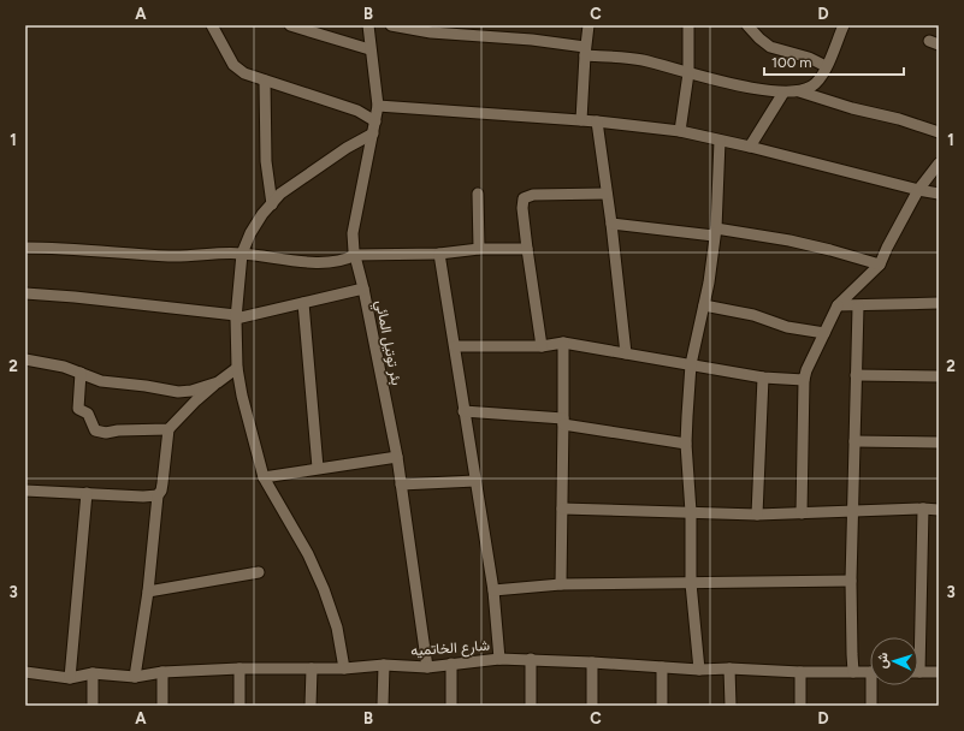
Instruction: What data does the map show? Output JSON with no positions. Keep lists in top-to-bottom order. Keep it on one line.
{"streets":{"street":["بئر توتيل المائي","شارع الخاتميه"]},"crossings":[["بئر توتيل المائي","شارع الخاتميه"]],"scale_bar":"100 m","north":"left","grid":{"columns":["A","B","C","D"],"rows":["1","2","3"]}}
